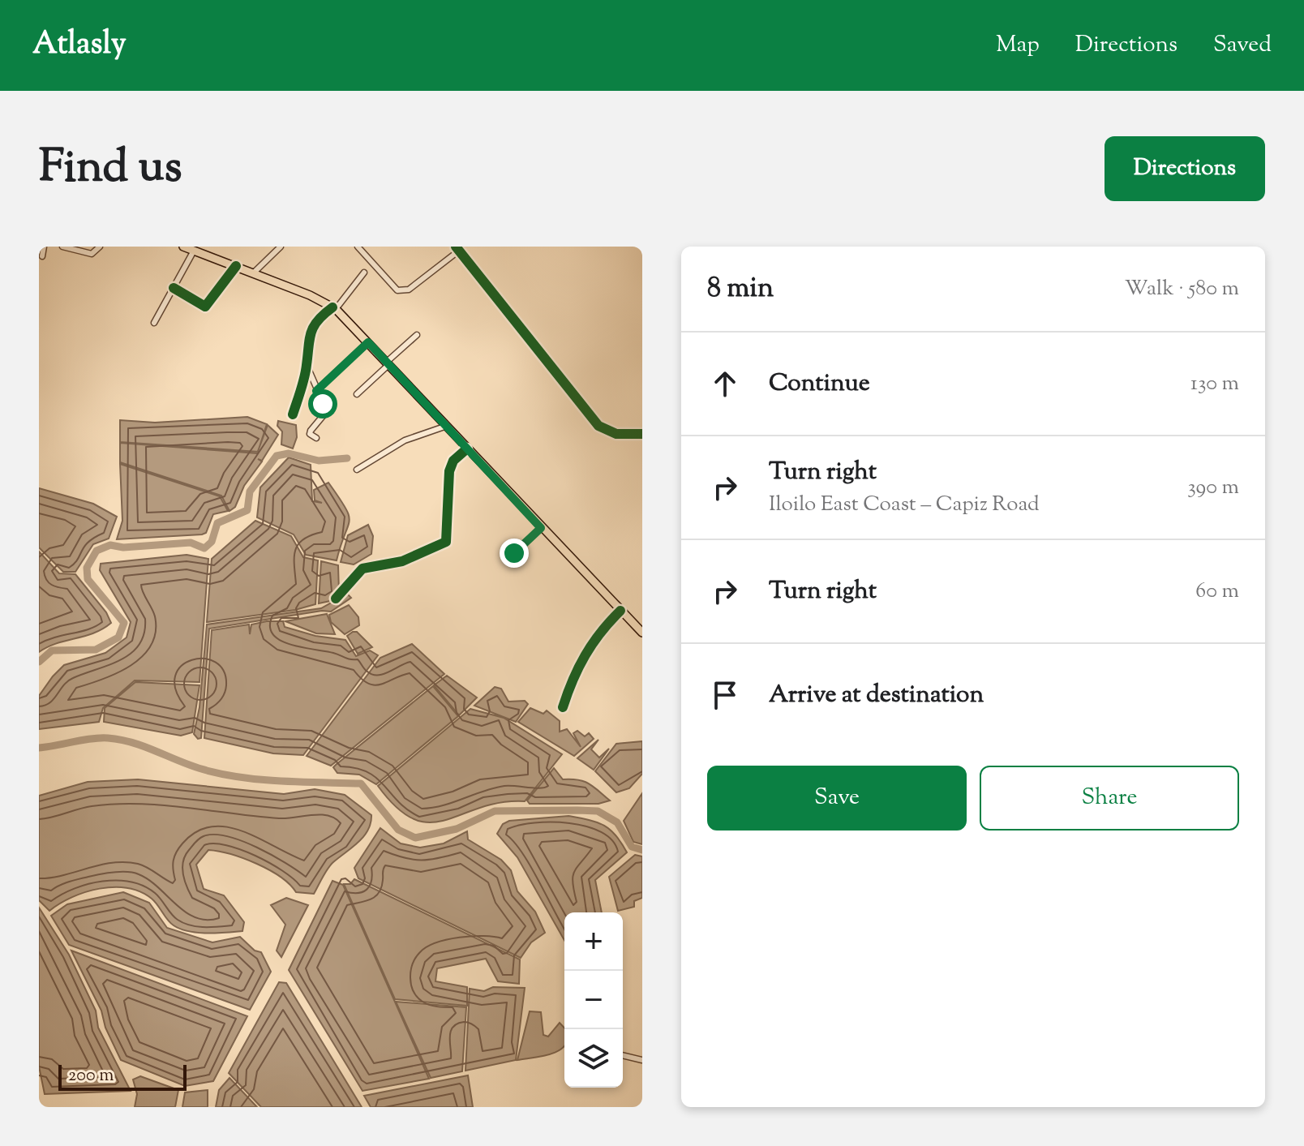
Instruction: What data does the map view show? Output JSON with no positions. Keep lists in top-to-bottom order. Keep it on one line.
{"scale_bar":"200 m","page":{"header":"Atlasly","nav":["Map","Directions","Saved"],"title":"Find us","buttons":["Directions",["Save","Share"]],"heading":["8 min","Walk · 580 m"],"list":[["Continue","130 m"],["Turn right","Iloilo East Coast – Capiz Road","390 m"],["Turn right","60 m"],"Arrive at destination"],"map_buttons":["+","−"],"scale":"200 m"}}
